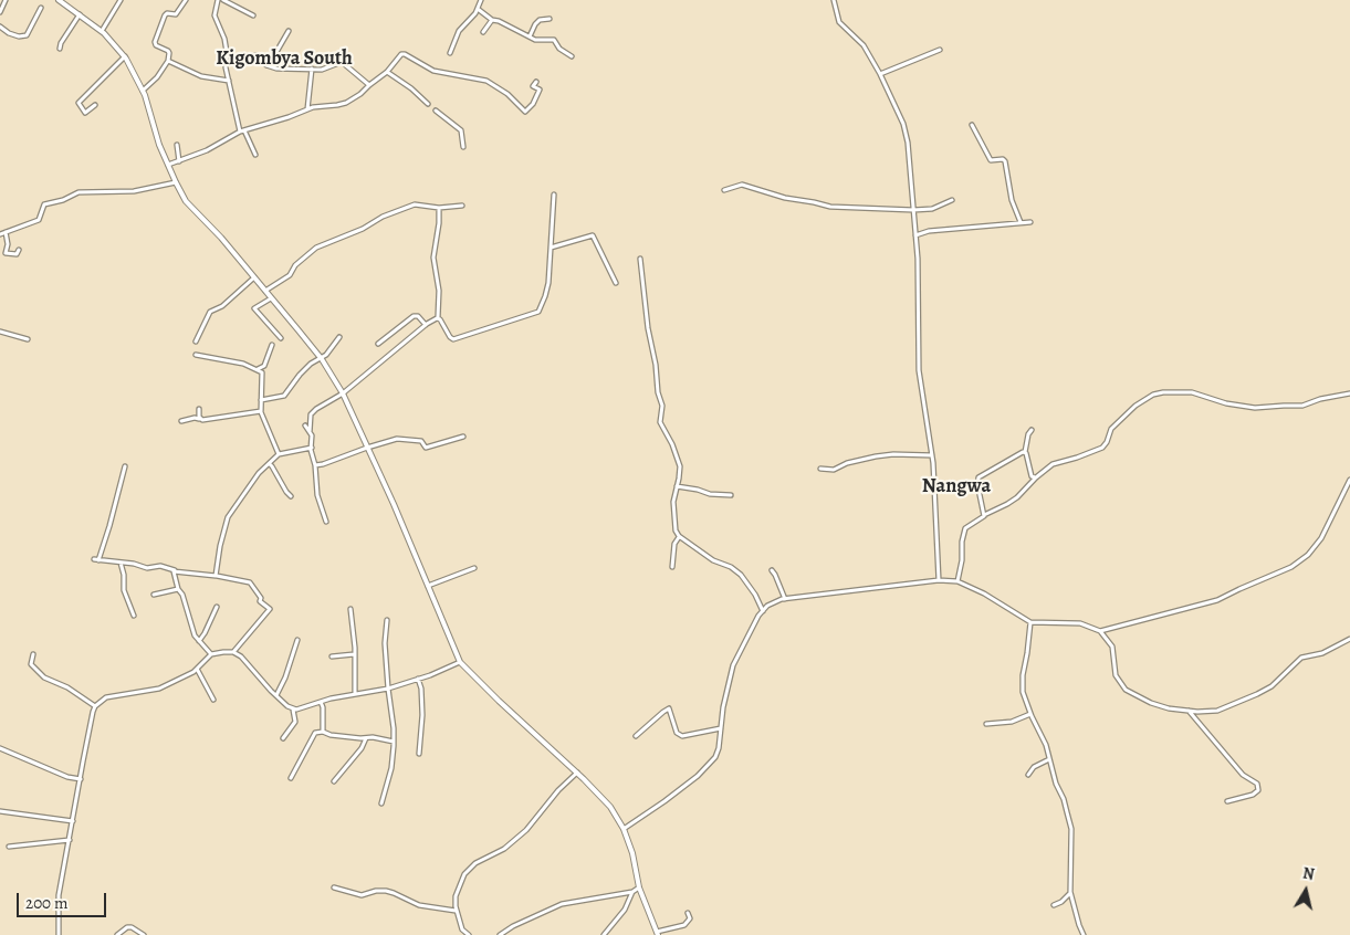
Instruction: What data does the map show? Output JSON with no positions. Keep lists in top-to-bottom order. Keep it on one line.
{"districts":["Kigombya South","Nangwa"],"scale_bar":"200 m","north":"top"}
